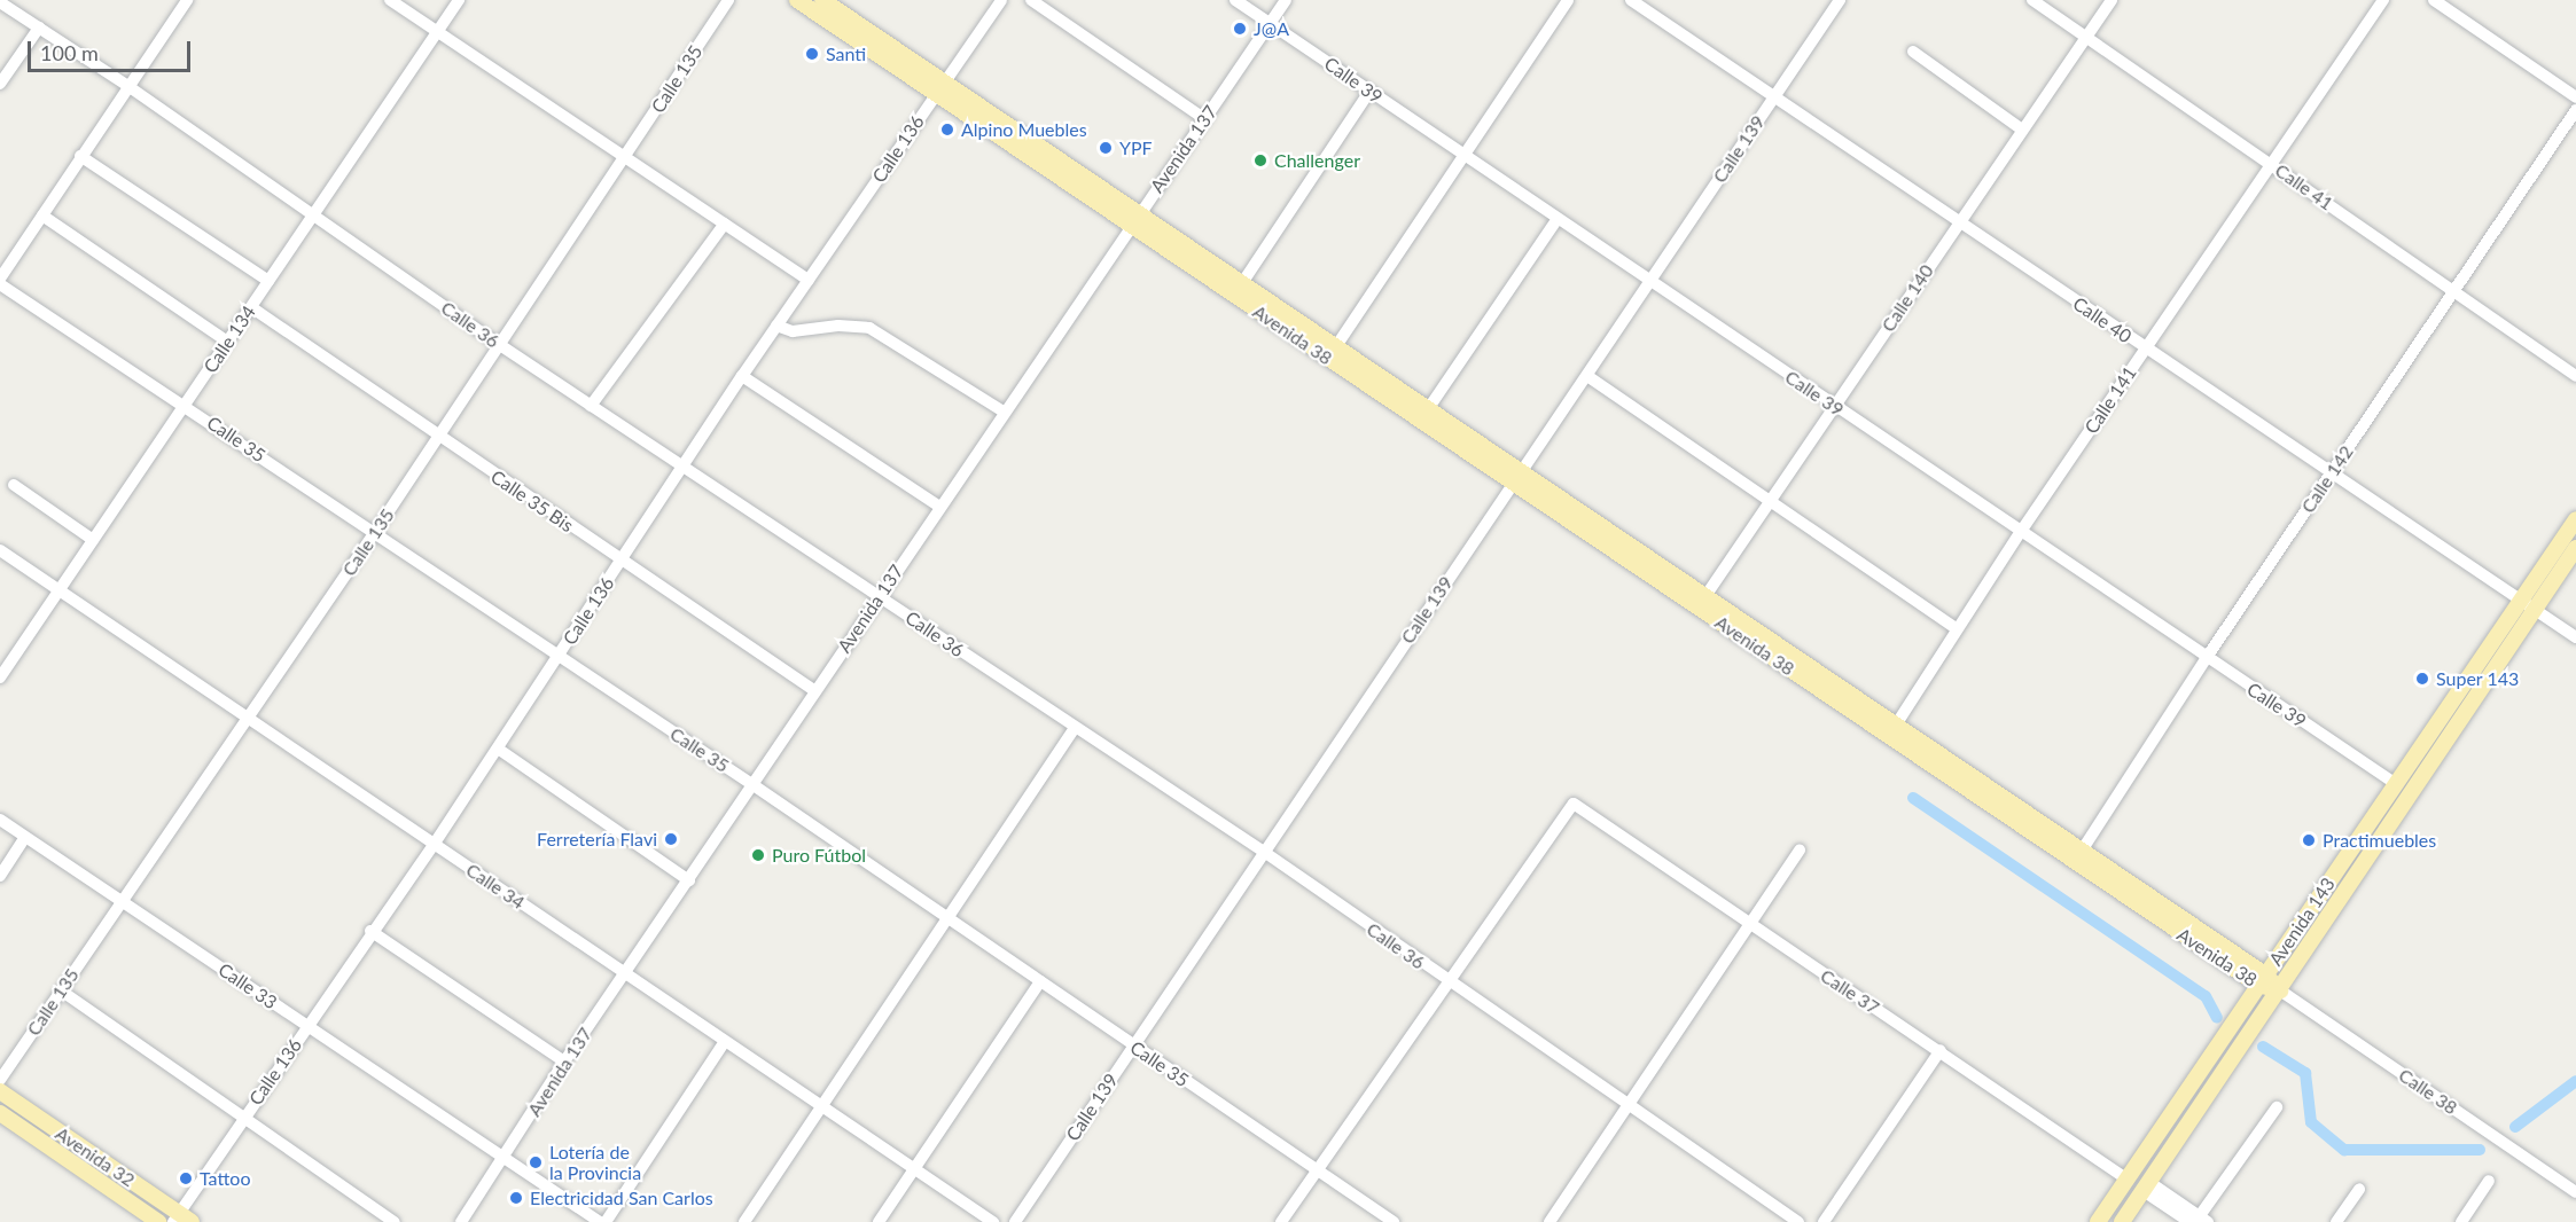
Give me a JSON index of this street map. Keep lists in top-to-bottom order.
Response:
{
  "streets": {
    "main road": ["Avenida 38", "Avenida 143", "Avenida 32"],
    "street": [
      "Calle 135",
      "Calle 39",
      "Calle 136",
      "Avenida 137",
      "Calle 139",
      "Calle 41",
      "Calle 140",
      "Calle 40",
      "Calle 36",
      "Calle 134",
      "Calle 141",
      "Calle 35",
      "Calle 142",
      "Calle 35 Bis",
      "Calle 34",
      "Calle 33",
      "Calle 37",
      "Calle 38"
    ]
  },
  "crossings": [
    ["Calle 135", "Calle 36"],
    ["Calle 135", "Calle 35"],
    ["Calle 135", "Calle 35 Bis"],
    ["Calle 135", "Calle 34"],
    ["Calle 135", "Calle 33"],
    ["Calle 39", "Avenida 137"],
    ["Calle 39", "Calle 139"],
    ["Calle 39", "Calle 140"],
    ["Calle 39", "Calle 141"],
    ["Calle 39", "Calle 142"],
    ["Calle 39", "Avenida 143"],
    ["Calle 136", "Calle 36"],
    ["Calle 136", "Avenida 38"],
    ["Calle 136", "Calle 35"],
    ["Calle 136", "Calle 35 Bis"],
    ["Calle 136", "Calle 34"],
    ["Calle 136", "Calle 33"],
    ["Calle 136", "Avenida 32"],
    ["Avenida 137", "Calle 36"],
    ["Avenida 137", "Avenida 38"],
    ["Avenida 137", "Calle 35"],
    ["Avenida 137", "Calle 35 Bis"],
    ["Avenida 137", "Calle 34"],
    ["Avenida 137", "Calle 33"],
    ["Calle 139", "Calle 40"],
    ["Calle 139", "Calle 36"],
    ["Calle 139", "Avenida 38"],
    ["Calle 139", "Calle 35"],
    ["Calle 41", "Calle 140"],
    ["Calle 41", "Calle 141"],
    ["Calle 41", "Calle 142"],
    ["Calle 140", "Calle 40"],
    ["Calle 140", "Avenida 38"],
    ["Calle 40", "Calle 141"],
    ["Calle 40", "Calle 142"],
    ["Calle 40", "Avenida 143"],
    ["Calle 36", "Calle 134"],
    ["Calle 36", "Calle 37"],
    ["Avenida 38", "Calle 141"],
    ["Avenida 38", "Calle 142"],
    ["Avenida 38", "Avenida 143"],
    ["Avenida 38", "Calle 38"],
    ["Calle 134", "Calle 35"],
    ["Calle 134", "Calle 35 Bis"],
    ["Calle 134", "Calle 34"],
    ["Avenida 143", "Calle 37"],
    ["Avenida 143", "Calle 38"]
  ],
  "places": [
    "J@A",
    "Santi",
    "Alpino Muebles",
    "YPF",
    "Challenger",
    "Super 143",
    "Ferretería Flavi",
    "Practimuebles",
    "Puro Fútbol",
    "Lotería de la Provincia",
    "Tattoo",
    "Electricidad San Carlos"
  ],
  "scale_bar": "100 m"
}
